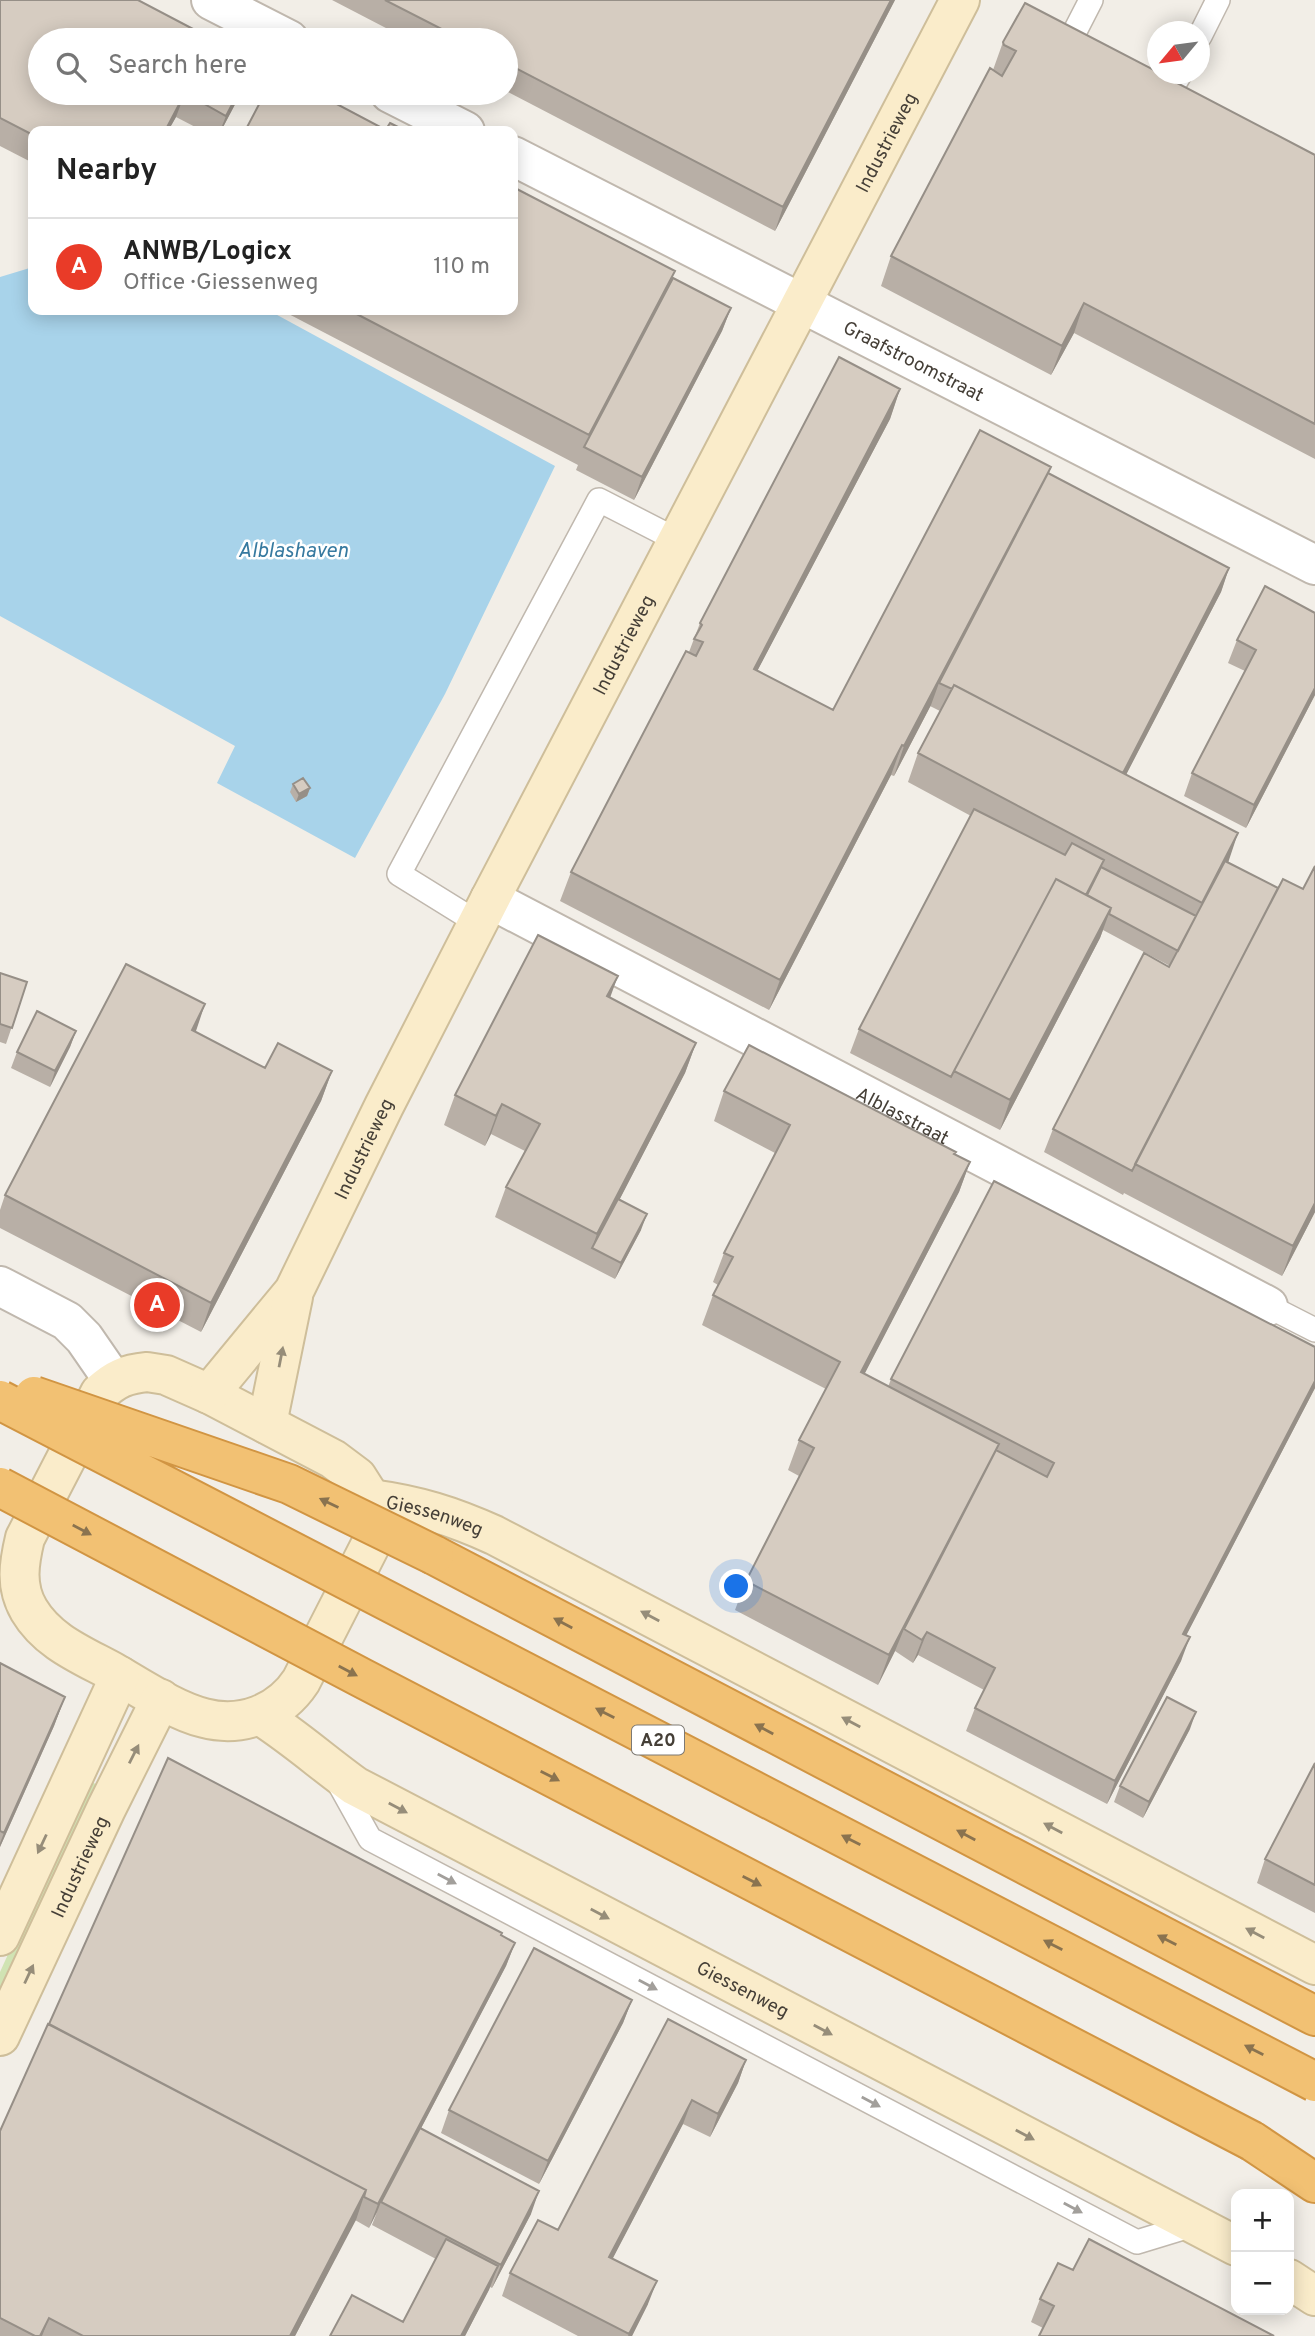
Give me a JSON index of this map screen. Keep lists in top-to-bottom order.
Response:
{
  "streets": {
    "highway": ["A20"],
    "street": [
      "Industrieweg",
      "Graafstroomstraat",
      "Alblasstraat",
      "Giessenweg"
    ]
  },
  "crossings": [
    ["Industrieweg", "Graafstroomstraat"],
    ["Industrieweg", "Alblasstraat"]
  ],
  "water": ["Alblashaven"],
  "north": "bottom left",
  "page": {
    "search": "Search here",
    "heading": "Nearby",
    "list": [
      {
        "mark": "A",
        "name": "ANWB/Logicx",
        "note": "Office · Giessenweg",
        "value": "110 m"
      }
    ],
    "pins": "A",
    "map_buttons": ["+", "−"]
  }
}
